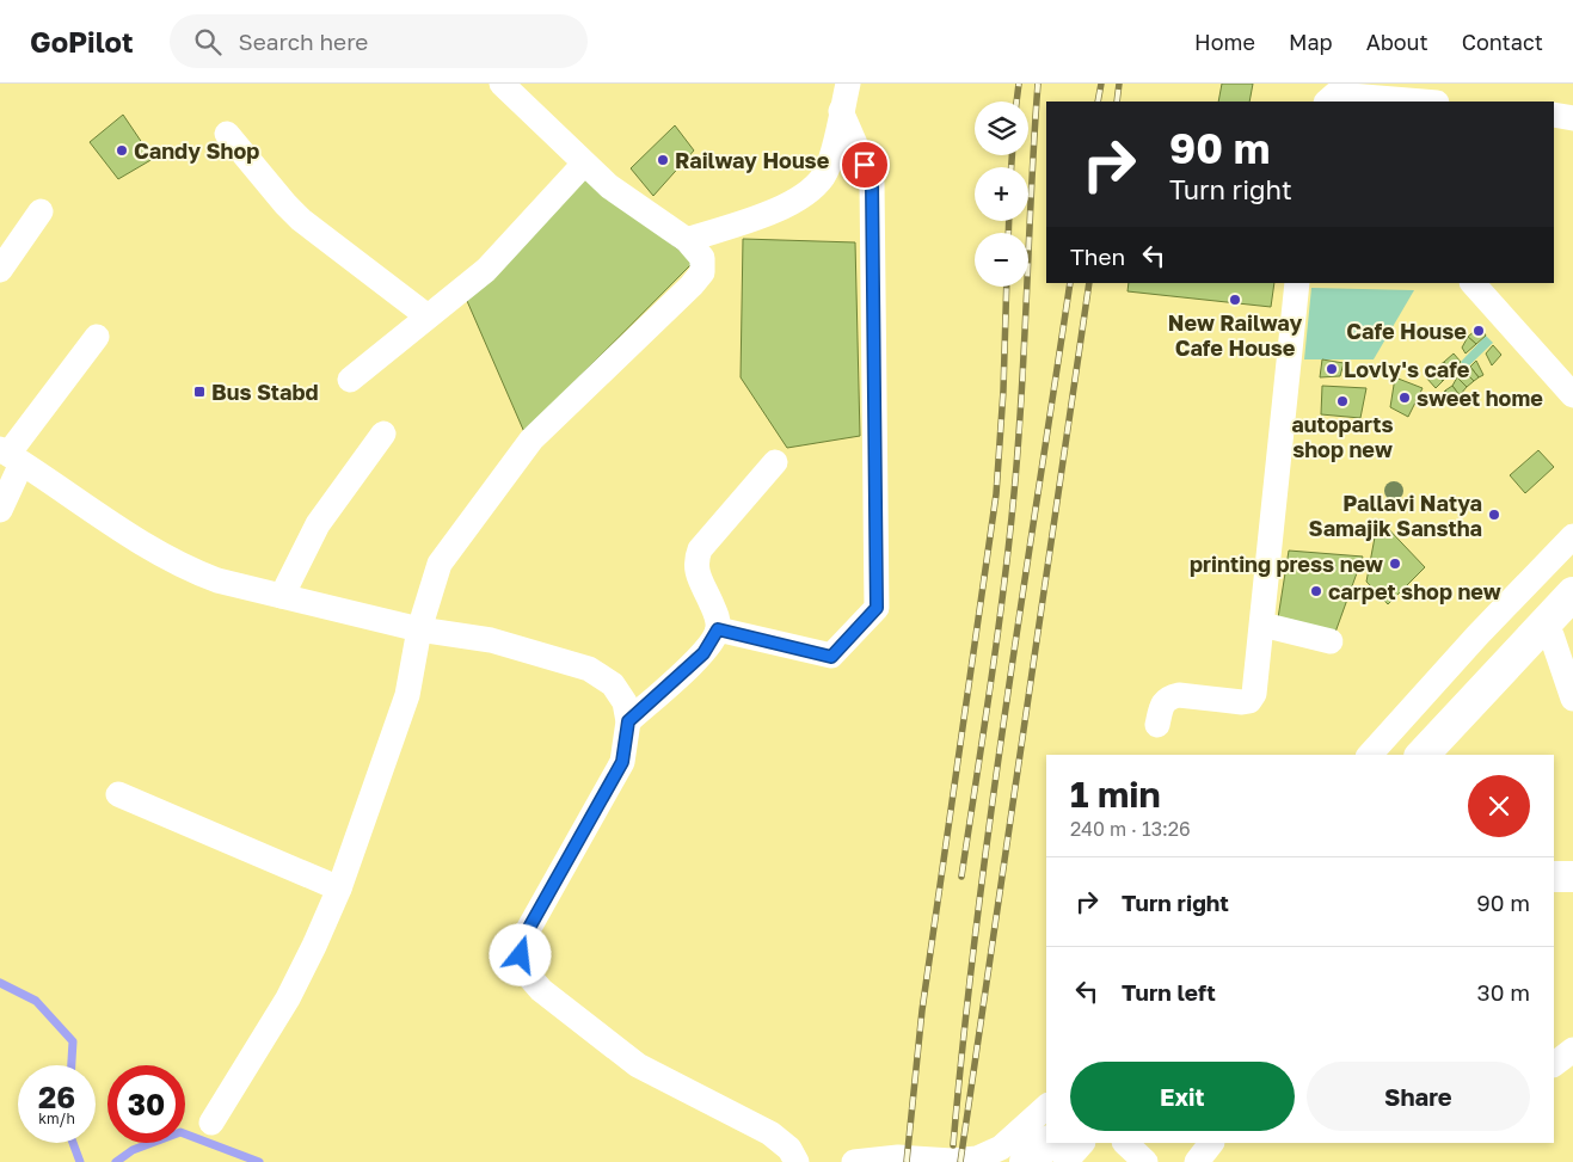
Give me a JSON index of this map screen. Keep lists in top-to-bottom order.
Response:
{
  "places": {
    "other": [
      "Candy Shop",
      "Railway House",
      "New Railway Cafe House",
      "Cafe House",
      "Lovly's cafe",
      "sweet home",
      "autoparts shop new",
      "Pallavi Natya Samajik Sanstha",
      "printing press new",
      "carpet shop new"
    ],
    "transit": ["Bus Stabd"]
  },
  "page": {
    "header": "GoPilot",
    "search": "Search here",
    "nav": [
      "Home",
      "Map",
      "About",
      "Contact"
    ],
    "map_buttons": ["+", "−"],
    "turn": ["90 m", "Turn right"],
    "then": "Then",
    "heading": ["1 min", "240 m · 13:26"],
    "list": [
      {
        "name": "Turn right",
        "value": "90 m"
      },
      {
        "name": "Turn left",
        "value": "30 m"
      }
    ],
    "buttons": ["Exit", "Share"],
    "speed": "26 km/h",
    "limit": "30"
  }
}
